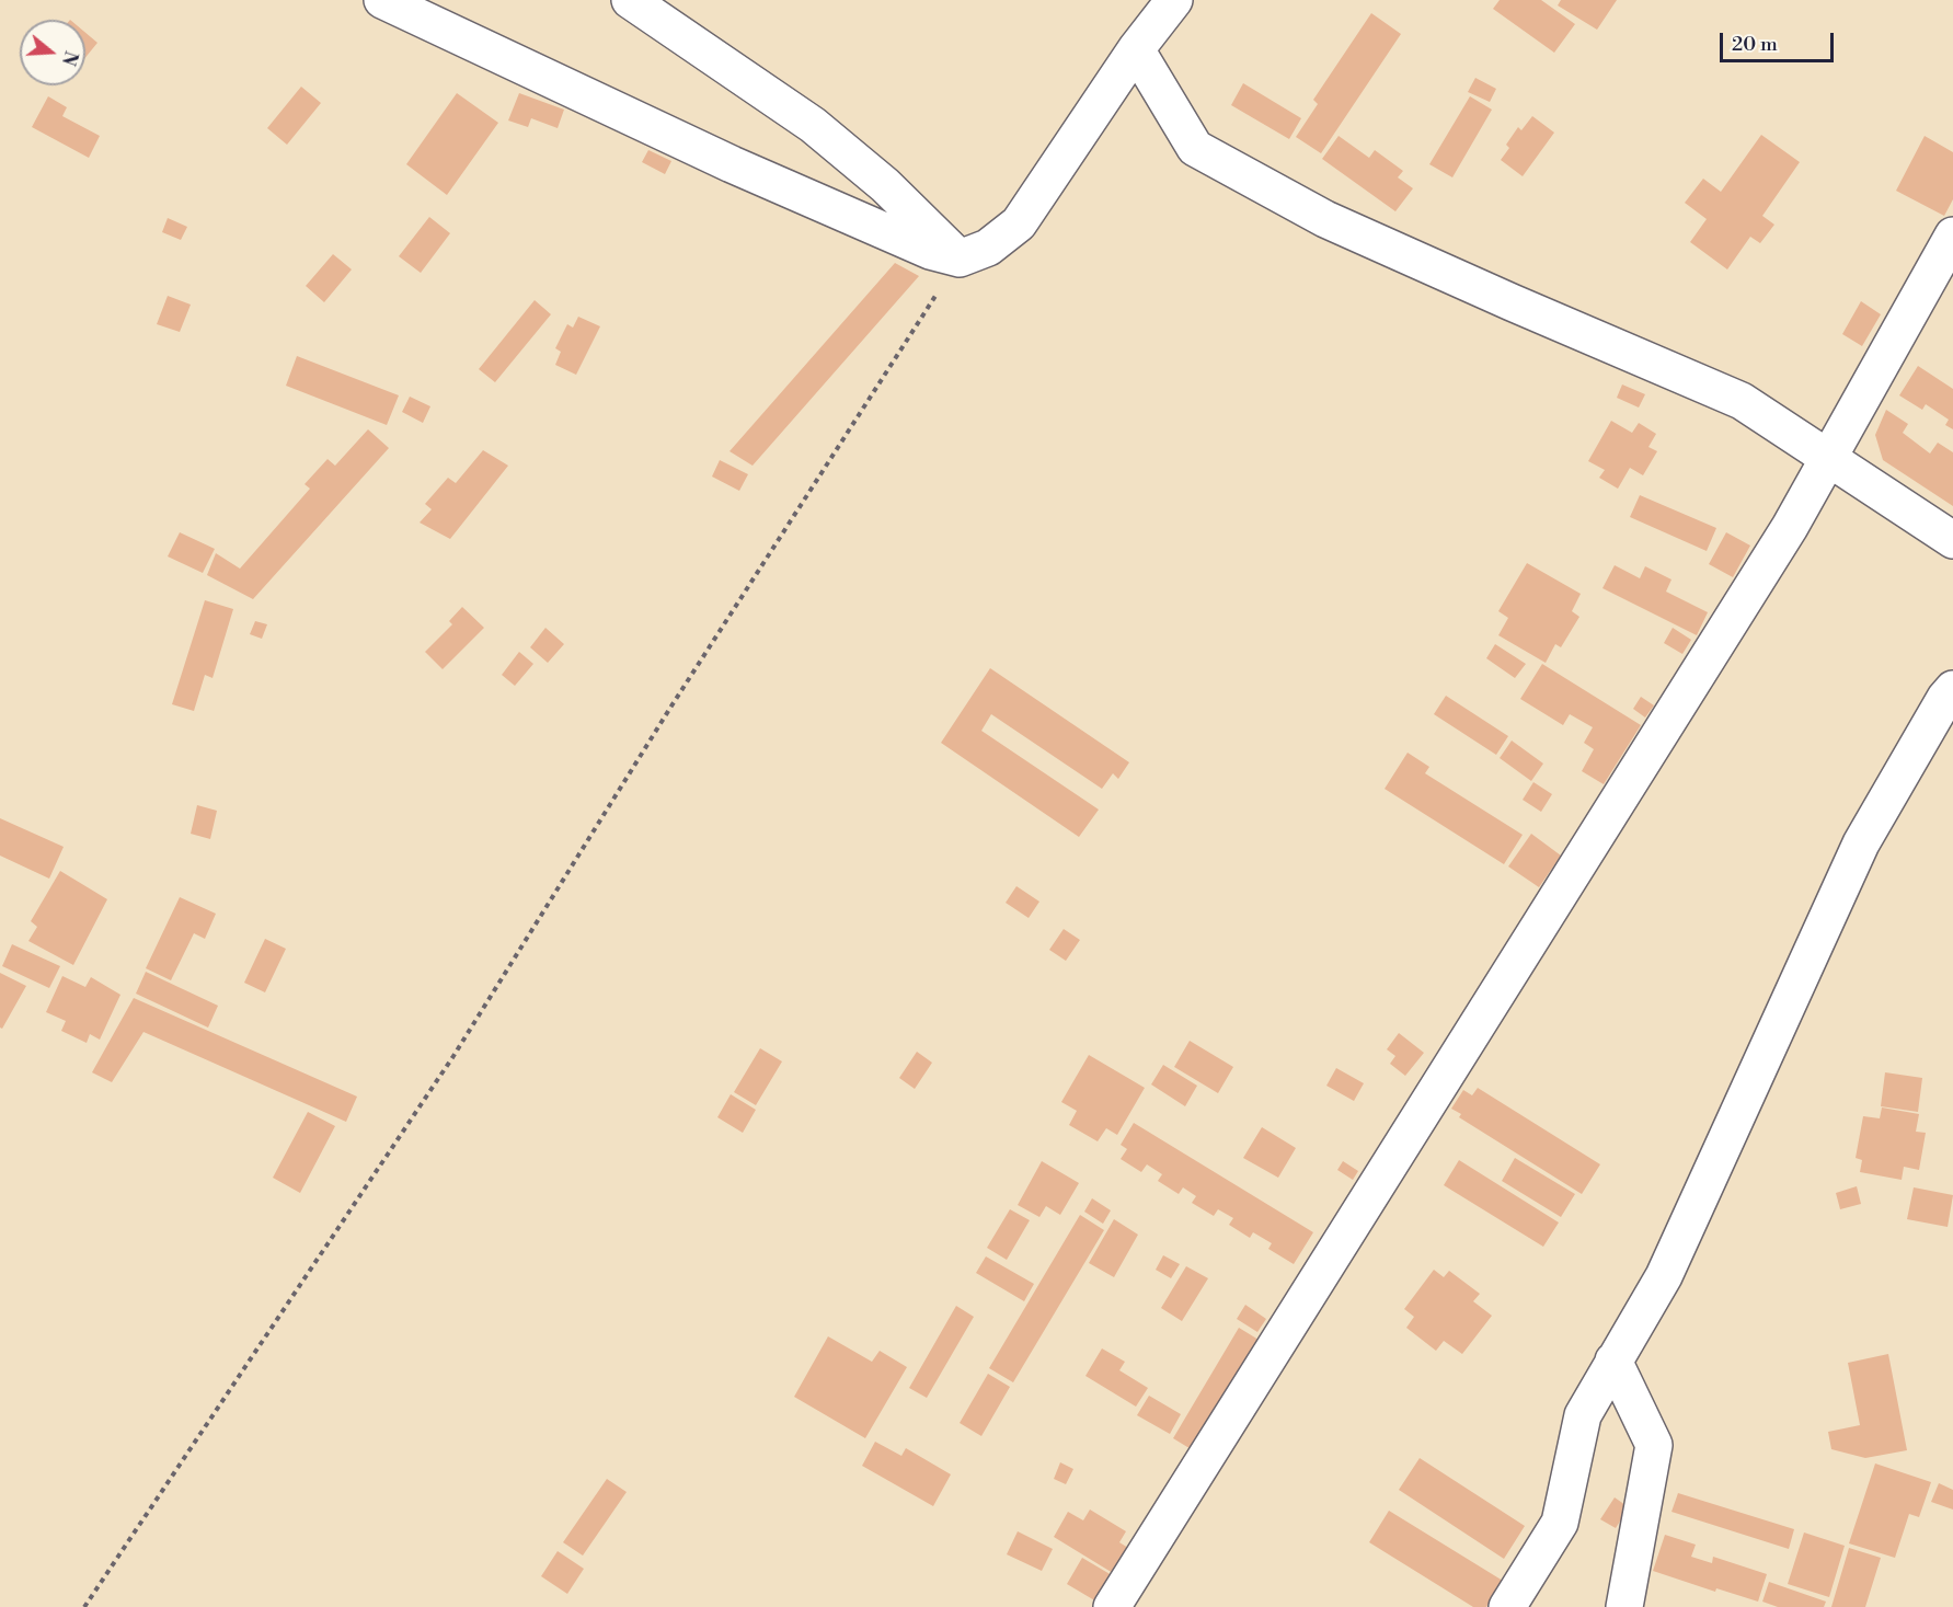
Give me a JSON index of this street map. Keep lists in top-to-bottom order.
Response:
{
  "scale_bar": "20 m",
  "north": "right"
}
